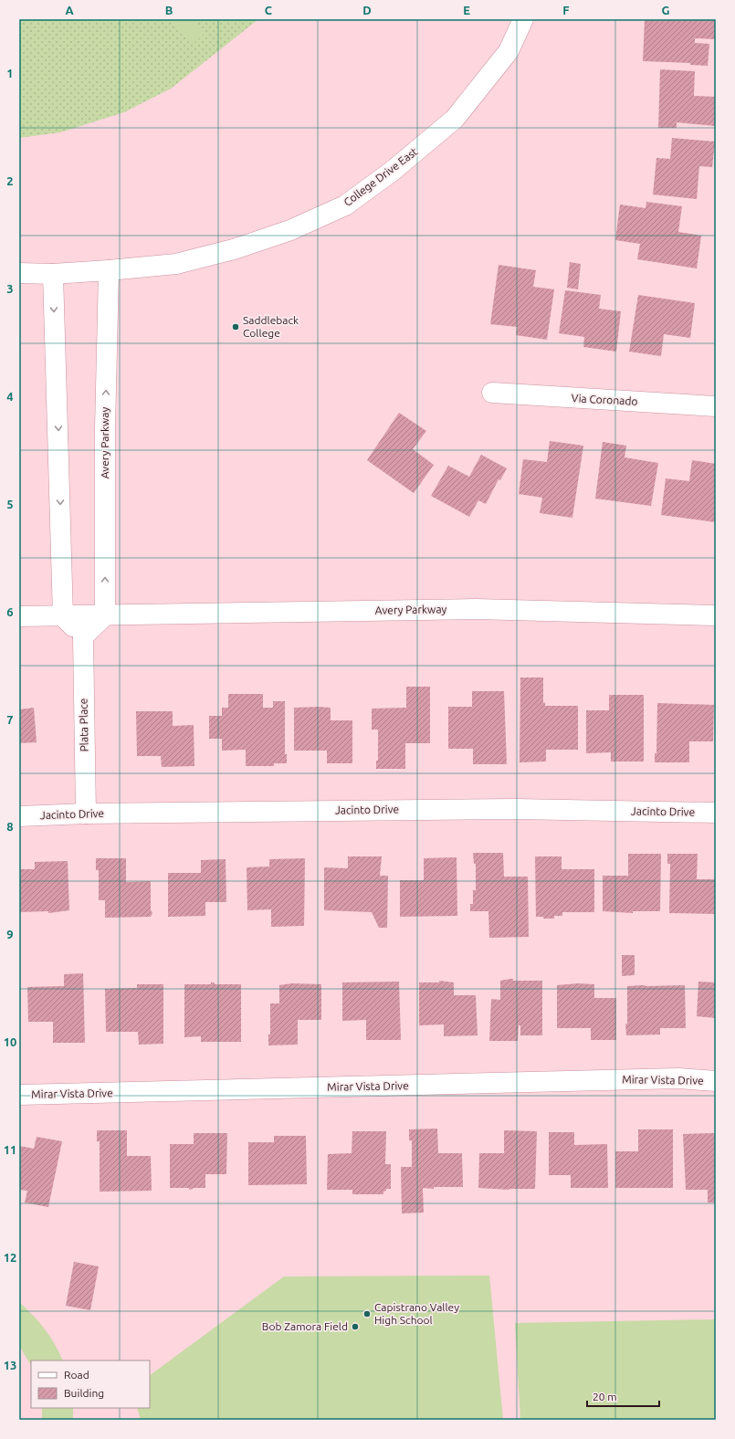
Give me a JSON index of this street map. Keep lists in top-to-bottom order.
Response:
{
  "streets": {
    "street": [
      "College Drive East",
      "Via Coronado",
      "Avery Parkway",
      "Plata Place",
      "Jacinto Drive",
      "Mirar Vista Drive"
    ]
  },
  "crossings": [
    ["College Drive East", "Avery Parkway"],
    ["Plata Place", "Jacinto Drive"]
  ],
  "places": ["Saddleback College", "Capistrano Valley High School", "Bob Zamora Field"],
  "legend": ["Road", "Building"],
  "scale_bar": "20 m",
  "grid": {
    "columns": [
      "A",
      "B",
      "C",
      "D",
      "E",
      "F",
      "G"
    ],
    "rows": [
      "1",
      "2",
      "3",
      "4",
      "5",
      "6",
      "7",
      "8",
      "9",
      "10",
      "11",
      "12",
      "13"
    ]
  }
}
